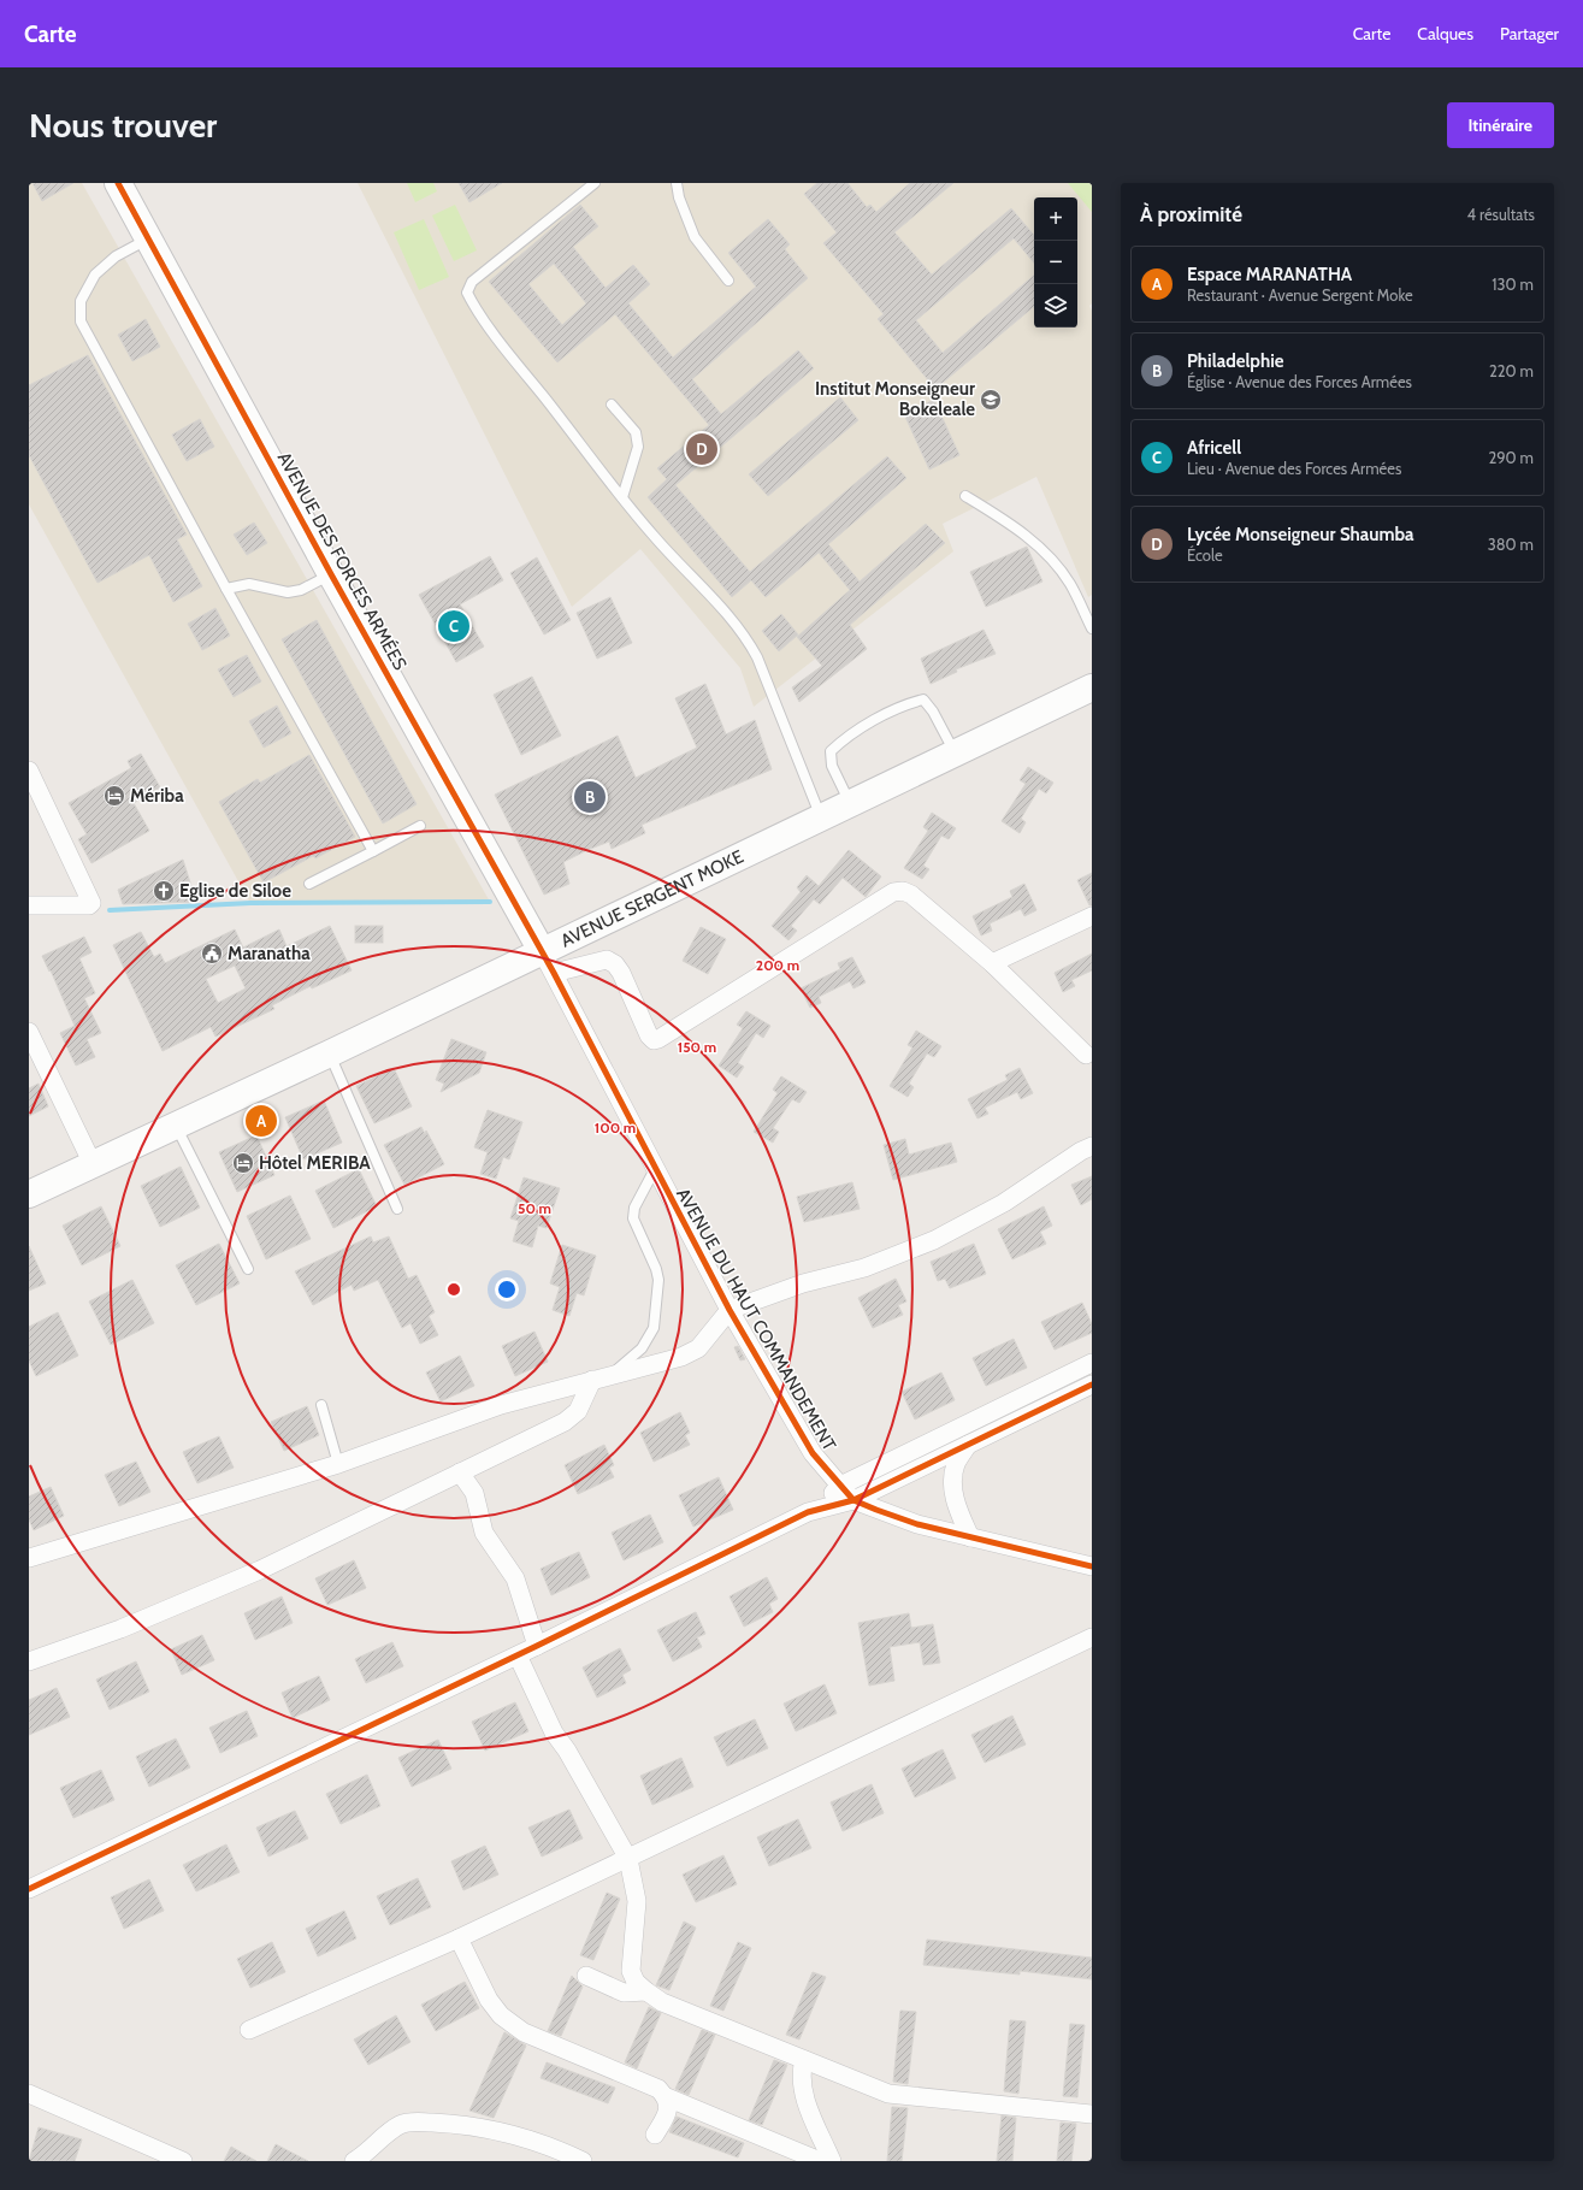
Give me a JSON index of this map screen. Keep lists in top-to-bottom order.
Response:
{
  "streets": {
    "main road": ["AVENUE DES FORCES ARMÉES", "AVENUE SERGENT MOKE"],
    "street": ["AVENUE DU HAUT COMMANDEMENT"]
  },
  "crossings": [
    ["AVENUE DES FORCES ARMÉES", "AVENUE SERGENT MOKE"],
    ["AVENUE DES FORCES ARMÉES", "AVENUE DU HAUT COMMANDEMENT"],
    ["AVENUE SERGENT MOKE", "AVENUE DU HAUT COMMANDEMENT"]
  ],
  "places": {
    "school or university": ["Institut Monseigneur Bokeleale"],
    "hotel": ["Mériba", "Hôtel MERIBA"],
    "church": ["Eglise de Siloe"],
    "public building": ["Maranatha"]
  },
  "page": {
    "header": "Carte",
    "nav": ["Carte", "Calques", "Partager"],
    "buttons": "Itinéraire",
    "title": "Nous trouver",
    "heading": ["À proximité", "4 résultats"],
    "map_buttons": ["+", "−"],
    "list": [
      {
        "mark": "A",
        "name": "Espace MARANATHA",
        "note": "Restaurant · Avenue Sergent Moke",
        "value": "130 m"
      },
      {
        "mark": "B",
        "name": "Philadelphie",
        "note": "Église · Avenue des Forces Armées",
        "value": "220 m"
      },
      {
        "mark": "C",
        "name": "Africell",
        "note": "Lieu · Avenue des Forces Armées",
        "value": "290 m"
      },
      {
        "mark": "D",
        "name": "Lycée Monseigneur Shaumba",
        "note": "École",
        "value": "380 m"
      }
    ],
    "pins": [
      "D",
      "C",
      "B",
      "A"
    ]
  },
  "rings": [
    "200 m",
    "150 m",
    "100 m",
    "50 m"
  ]
}
